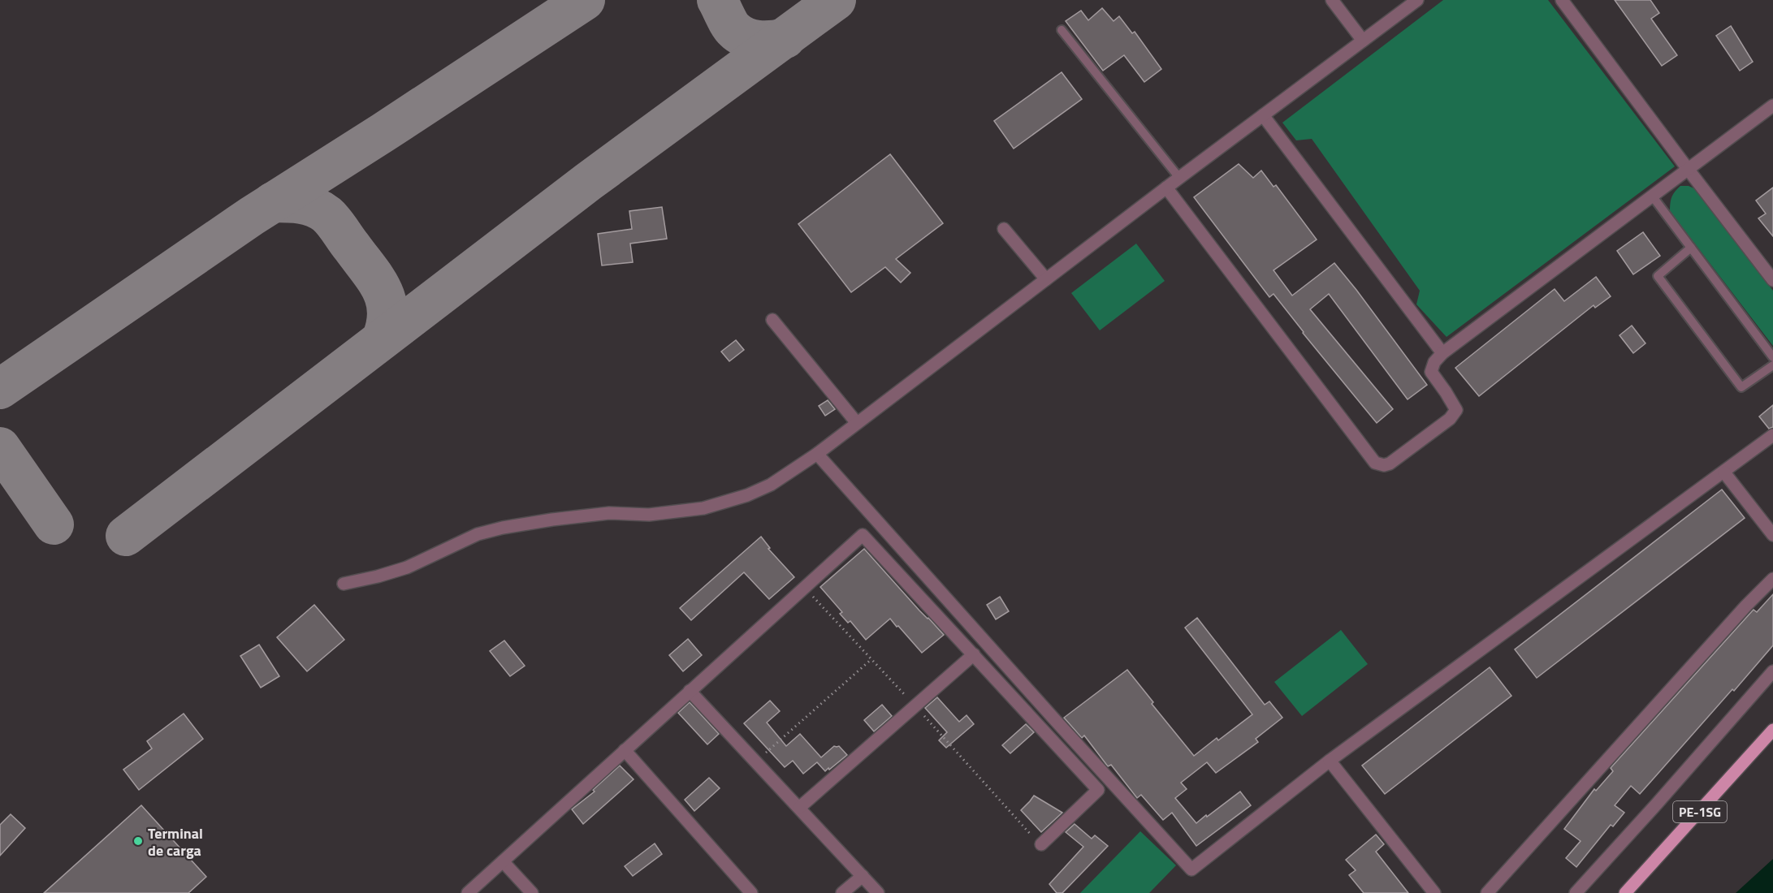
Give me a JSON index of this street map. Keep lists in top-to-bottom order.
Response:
{
  "streets": {
    "main road": ["PE-1SG"]
  },
  "places": ["Terminal de carga"]
}
